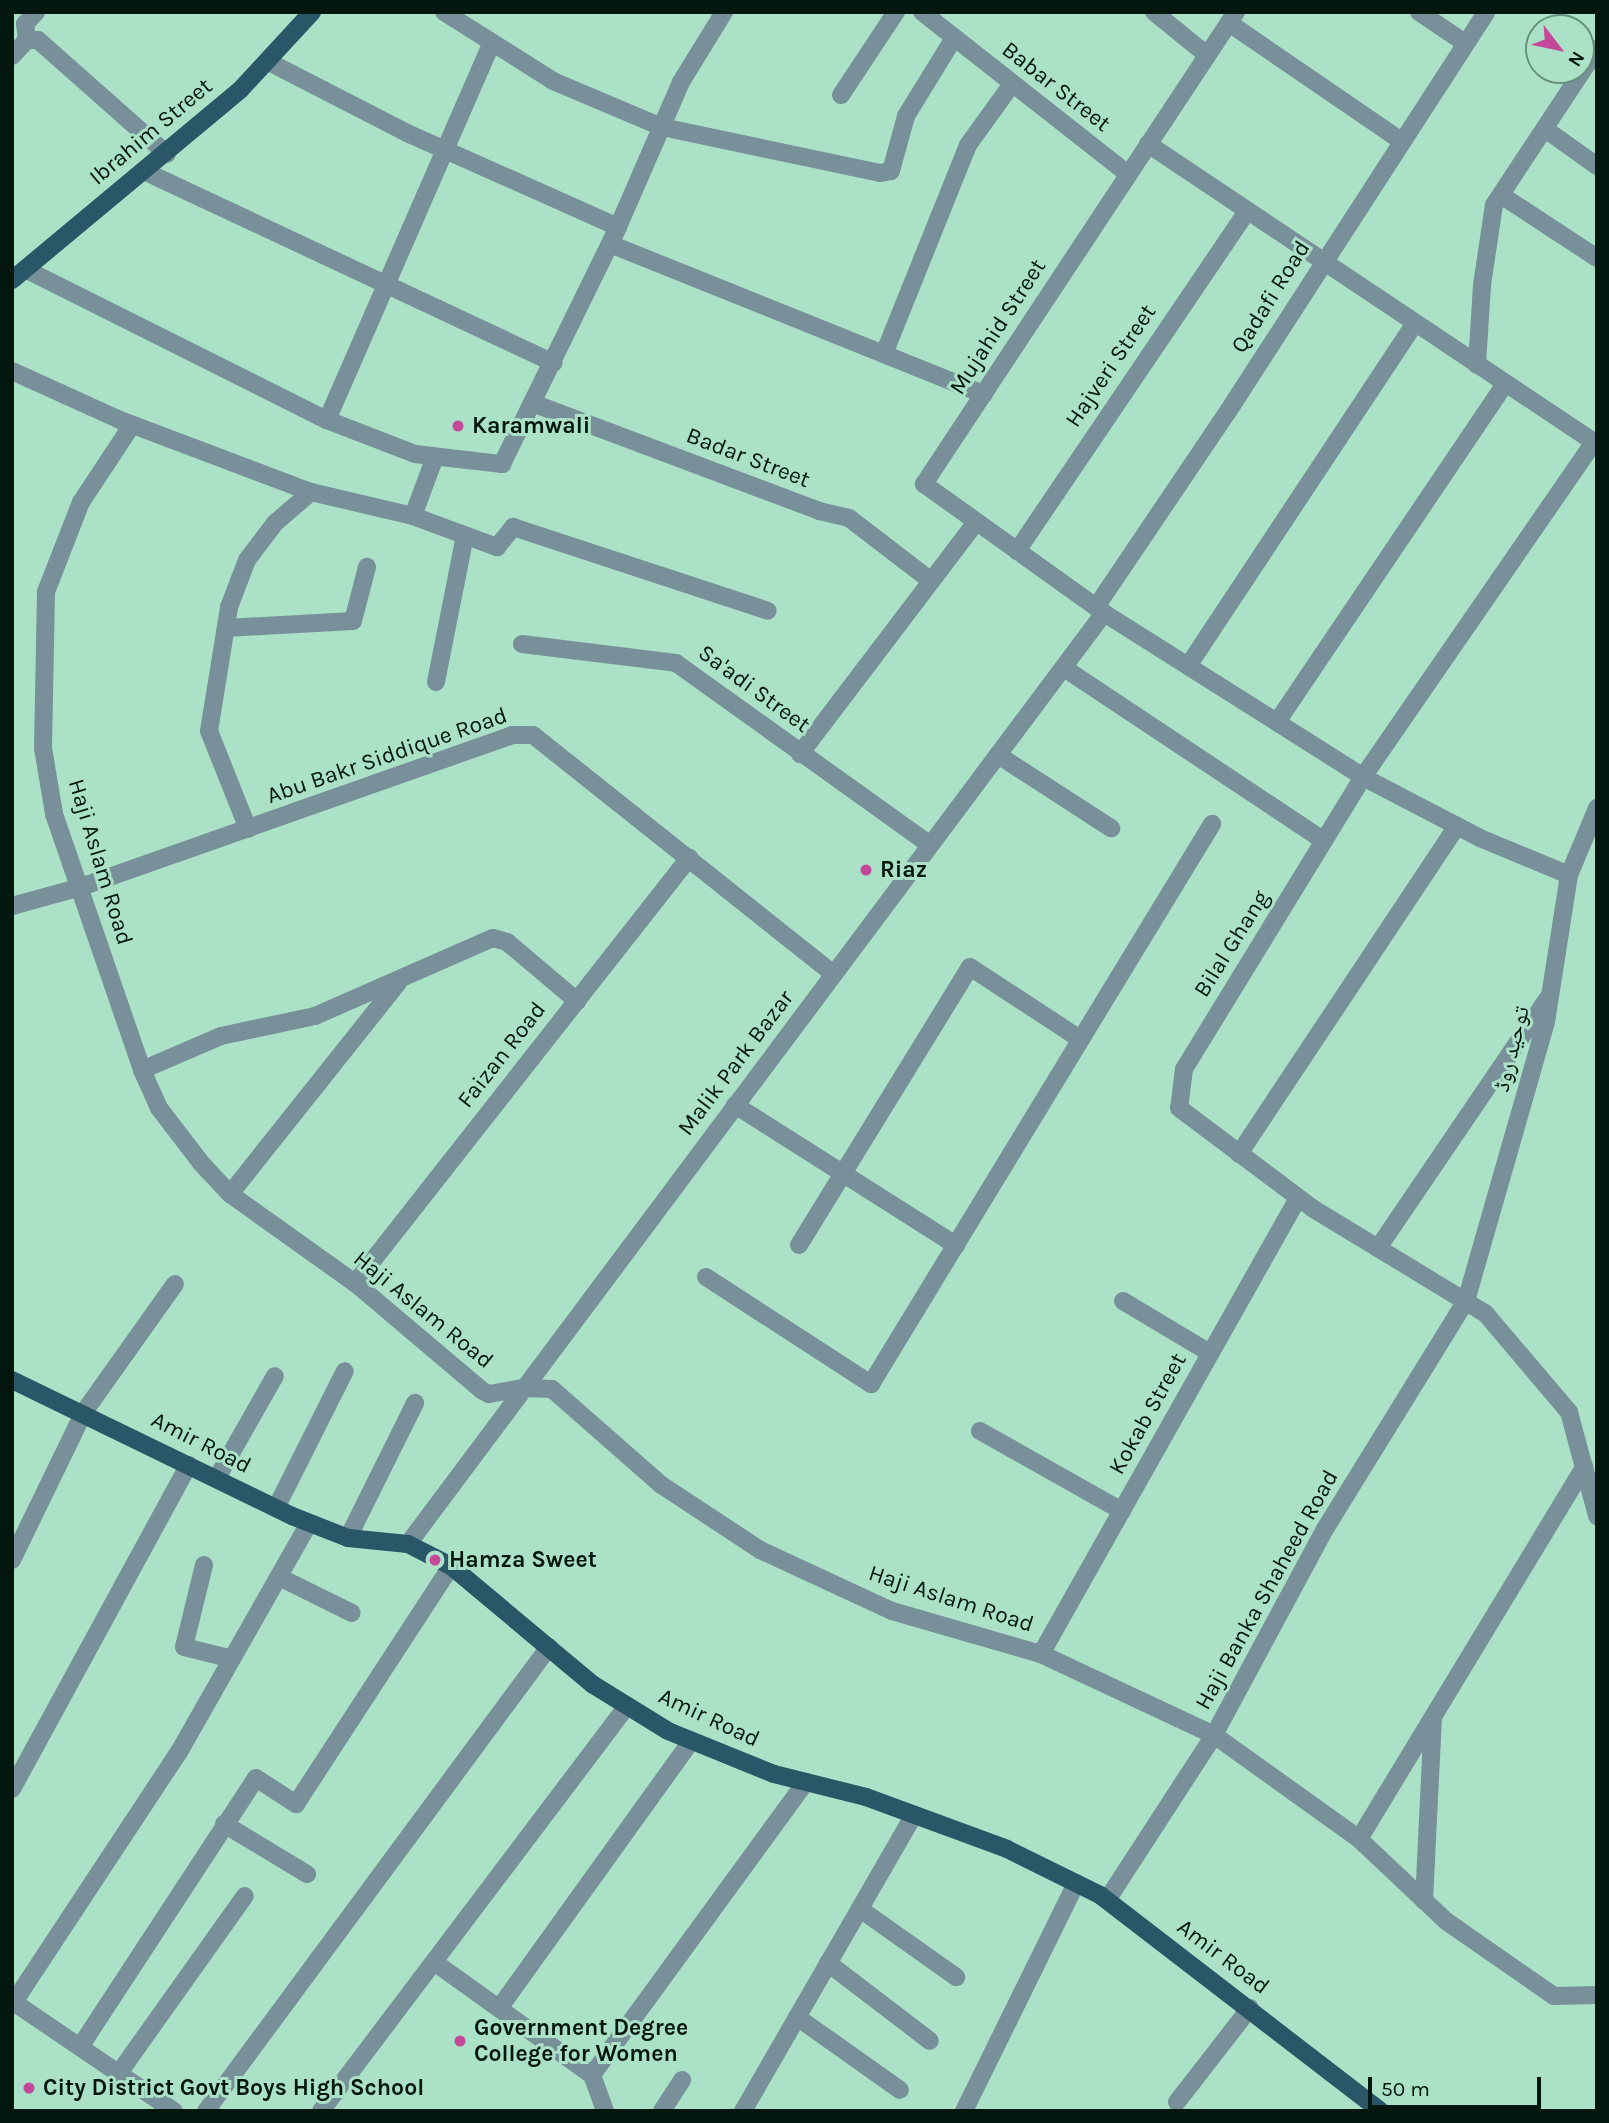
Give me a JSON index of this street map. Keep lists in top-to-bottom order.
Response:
{
  "streets": {
    "main road": ["Ibrahim Street", "Amir Road"],
    "street": [
      "Babar Street",
      "Qadafi Road",
      "Mujahid Street",
      "Hajveri Street",
      "Badar Street",
      "Sa'adi Street",
      "Abu Bakr Siddique Road",
      "Haji Aslam Road",
      "Bilal Ghang",
      "توحید روڈ",
      "Faizan Road",
      "Malik Park Bazar",
      "Kokab Street",
      "Haji Banka Shaheed Road"
    ]
  },
  "crossings": [
    ["Babar Street", "Mujahid Street"],
    ["Qadafi Road", "Mujahid Street"],
    ["Qadafi Road", "Malik Park Bazar"],
    ["Mujahid Street", "Hajveri Street"],
    ["Mujahid Street", "Malik Park Bazar"],
    ["Sa'adi Street", "Malik Park Bazar"],
    ["Abu Bakr Siddique Road", "Haji Aslam Road"],
    ["Abu Bakr Siddique Road", "Faizan Road"],
    ["Abu Bakr Siddique Road", "Malik Park Bazar"],
    ["Haji Aslam Road", "Faizan Road"],
    ["Haji Aslam Road", "Malik Park Bazar"],
    ["Haji Aslam Road", "Kokab Street"],
    ["Haji Aslam Road", "Haji Banka Shaheed Road"],
    ["Bilal Ghang", "توحید روڈ"],
    ["Bilal Ghang", "Kokab Street"],
    ["Bilal Ghang", "Haji Banka Shaheed Road"],
    ["توحید روڈ", "Haji Banka Shaheed Road"],
    ["Malik Park Bazar", "Amir Road"],
    ["Amir Road", "Haji Banka Shaheed Road"]
  ],
  "places": [
    "Karamwali",
    "Riaz",
    "Hamza Sweet",
    "Government Degree College for Women",
    "City District Govt Boys High School"
  ],
  "scale_bar": "50 m",
  "north": "bottom right"
}
